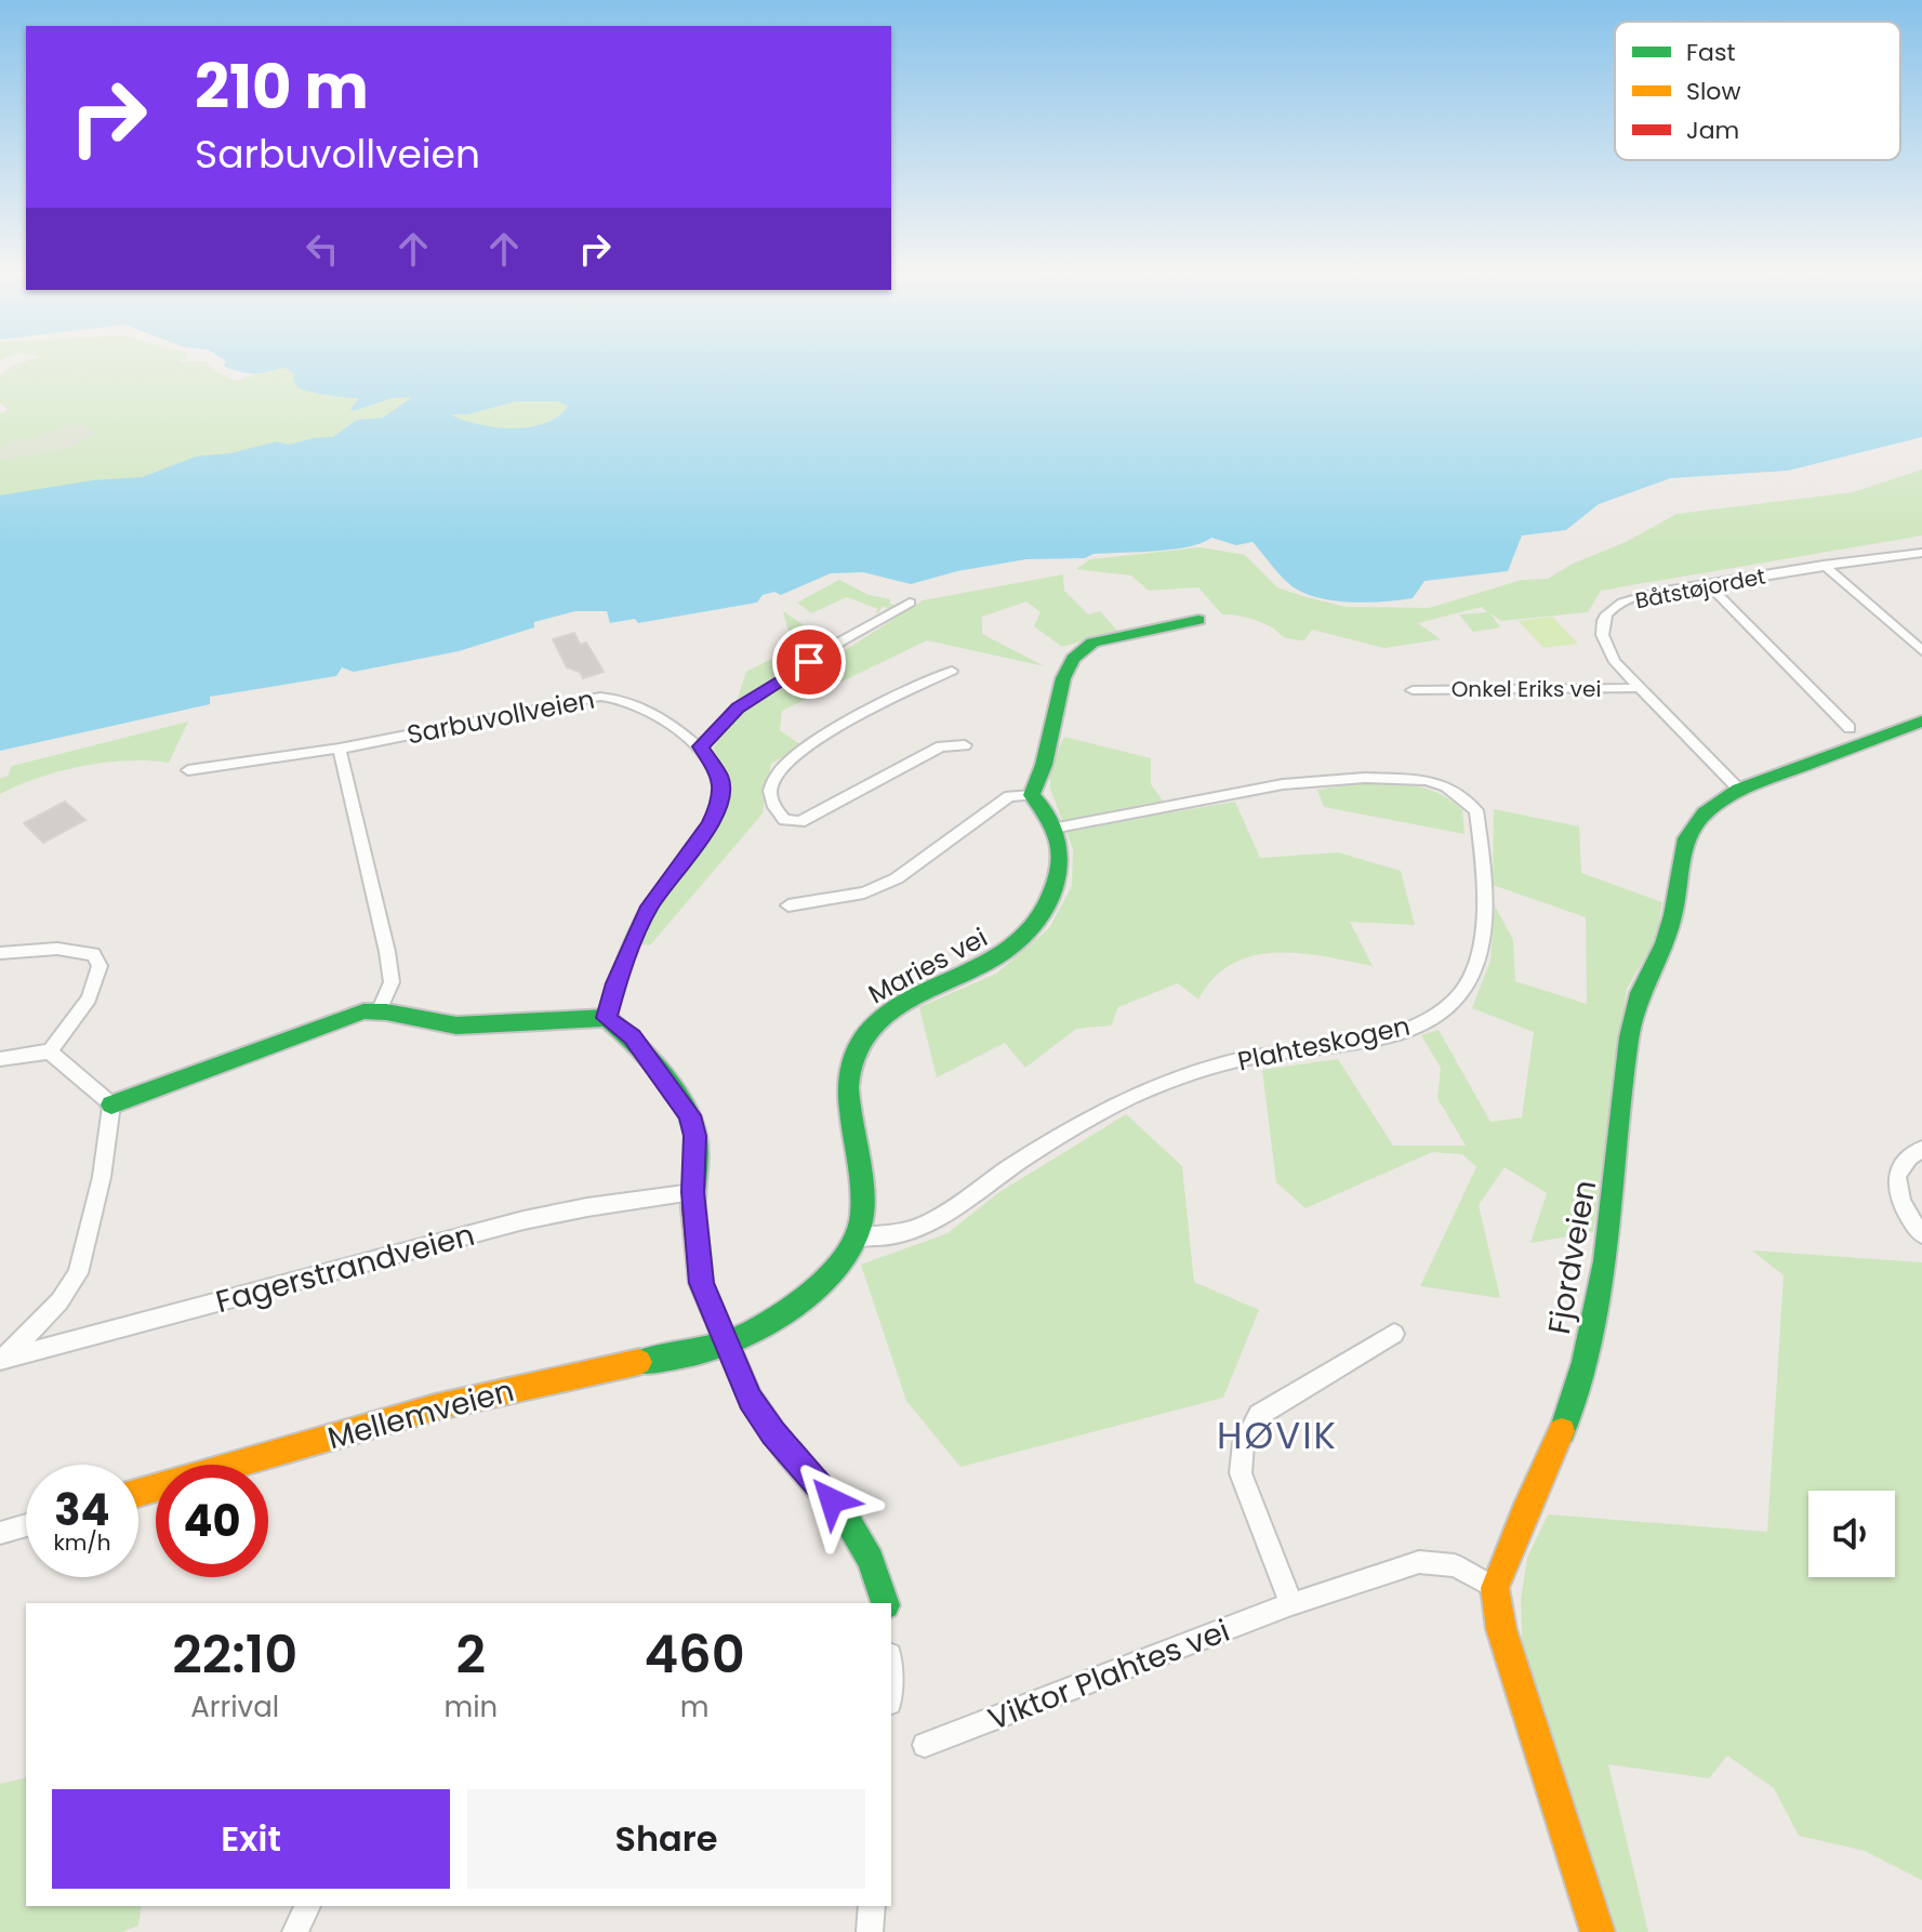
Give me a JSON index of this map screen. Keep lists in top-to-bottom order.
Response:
{
  "streets": {
    "street": [
      "Båtstøjordet",
      "Onkel Eriks vei",
      "Sarbuvollveien",
      "Maries vei",
      "Plahteskogen",
      "Fjordveien",
      "Fagerstrandveien",
      "Mellemveien",
      "Viktor Plahtes vei"
    ]
  },
  "crossings": [
    ["Båtstøjordet", "Onkel Eriks vei"],
    ["Båtstøjordet", "Fjordveien"],
    ["Maries vei", "Plahteskogen"],
    ["Fjordveien", "Viktor Plahtes vei"]
  ],
  "districts": ["HØVIK"],
  "legend": ["Fast", "Slow", "Jam"],
  "page": {
    "turn": ["210 m", "Sarbuvollveien"],
    "speed": "34 km/h",
    "limit": "40",
    "eta": [
      "22:10",
      "Arrival",
      "2",
      "min",
      "460",
      "m"
    ],
    "buttons": ["Exit", "Share"]
  }
}
